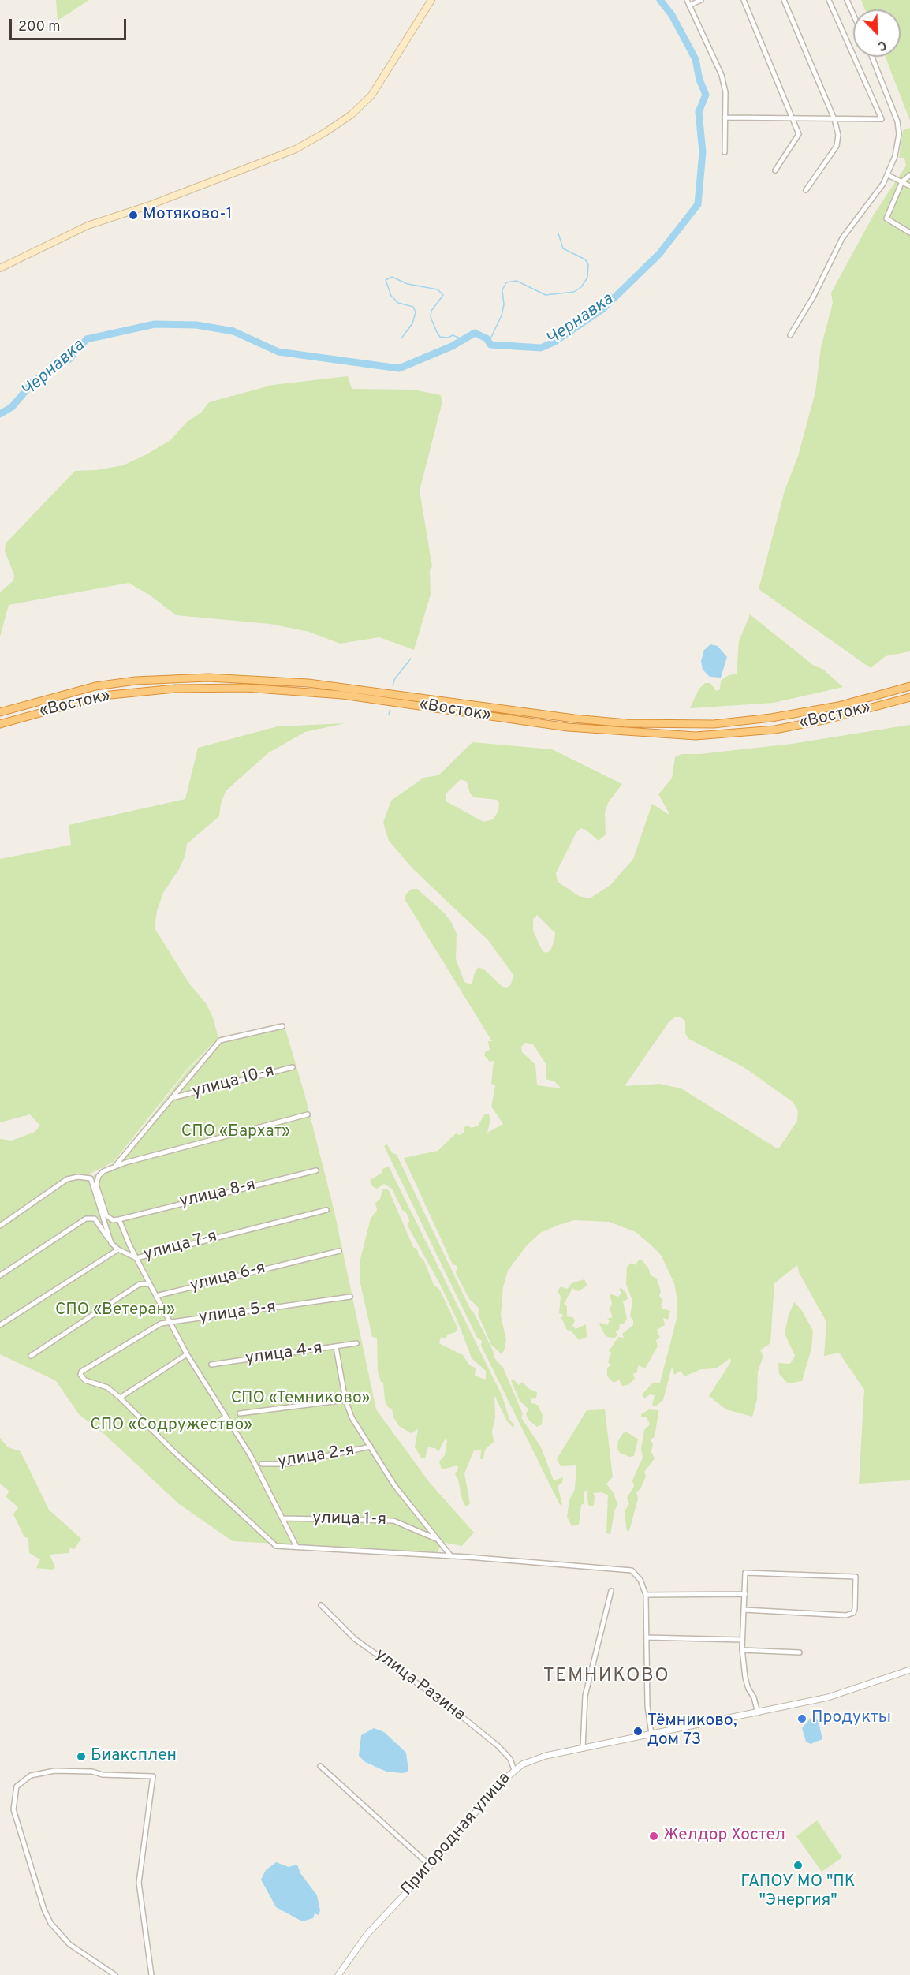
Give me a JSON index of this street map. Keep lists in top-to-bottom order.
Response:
{
  "streets": {
    "highway": ["«Восток»"],
    "street": [
      "улица 10-я",
      "улица 8-я",
      "улица 7-я",
      "улица 6-я",
      "улица 5-я",
      "улица 4-я",
      "улица 2-я",
      "улица 1-я",
      "улица Разина",
      "Пригородная улица"
    ]
  },
  "crossings": [
    ["улица Разина", "Пригородная улица"]
  ],
  "districts": ["ТЕМНИКОВО"],
  "water": ["Чернавка"],
  "parks": [
    "СПО «Бархат»",
    "СПО «Ветеран»",
    "СПО «Темниково»",
    "СПО «Содружество»"
  ],
  "places": [
    "Мотяково-1",
    "Продукты",
    "Тёмниково, дом 73",
    "Биаксплен",
    "Желдор Хостел",
    "ГАПОУ МО \"ПК \"Энергия\""
  ],
  "scale_bar": "200 m",
  "north": "bottom right"
}
